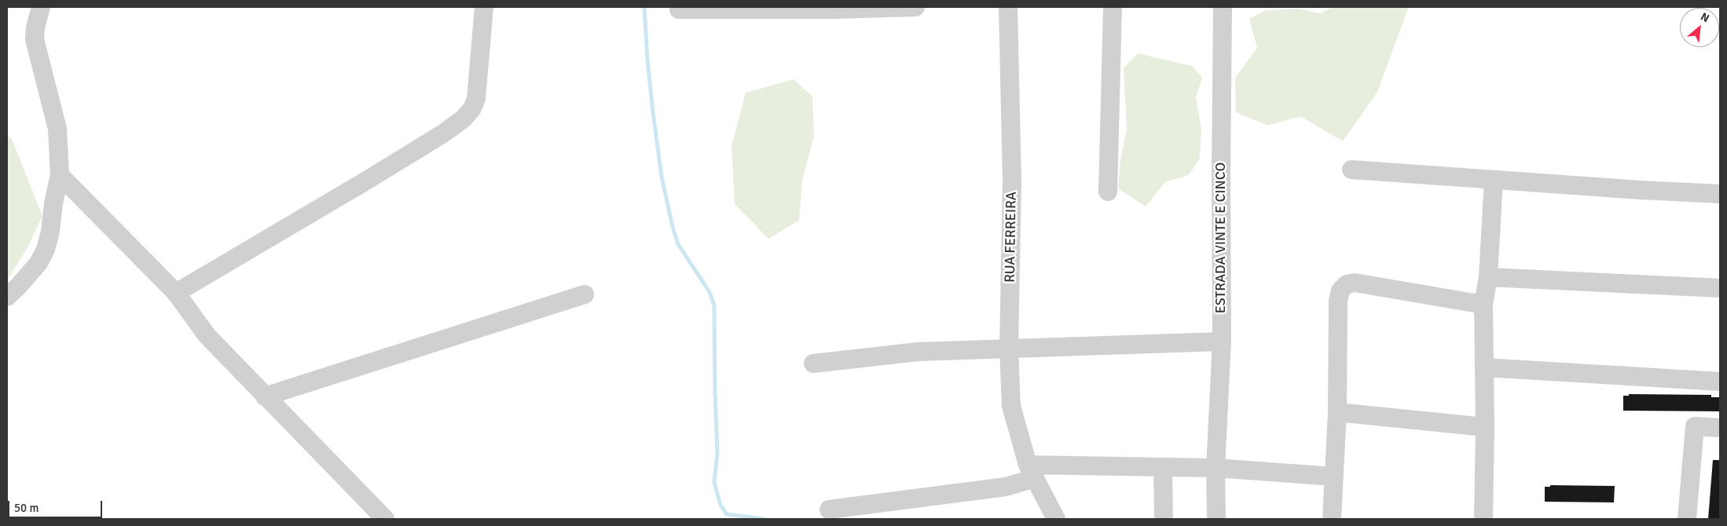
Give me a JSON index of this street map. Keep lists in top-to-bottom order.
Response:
{
  "streets": {
    "street": ["RUA FERREIRA", "ESTRADA VINTE E CINCO"]
  },
  "scale_bar": "50 m",
  "north": "top right"
}
